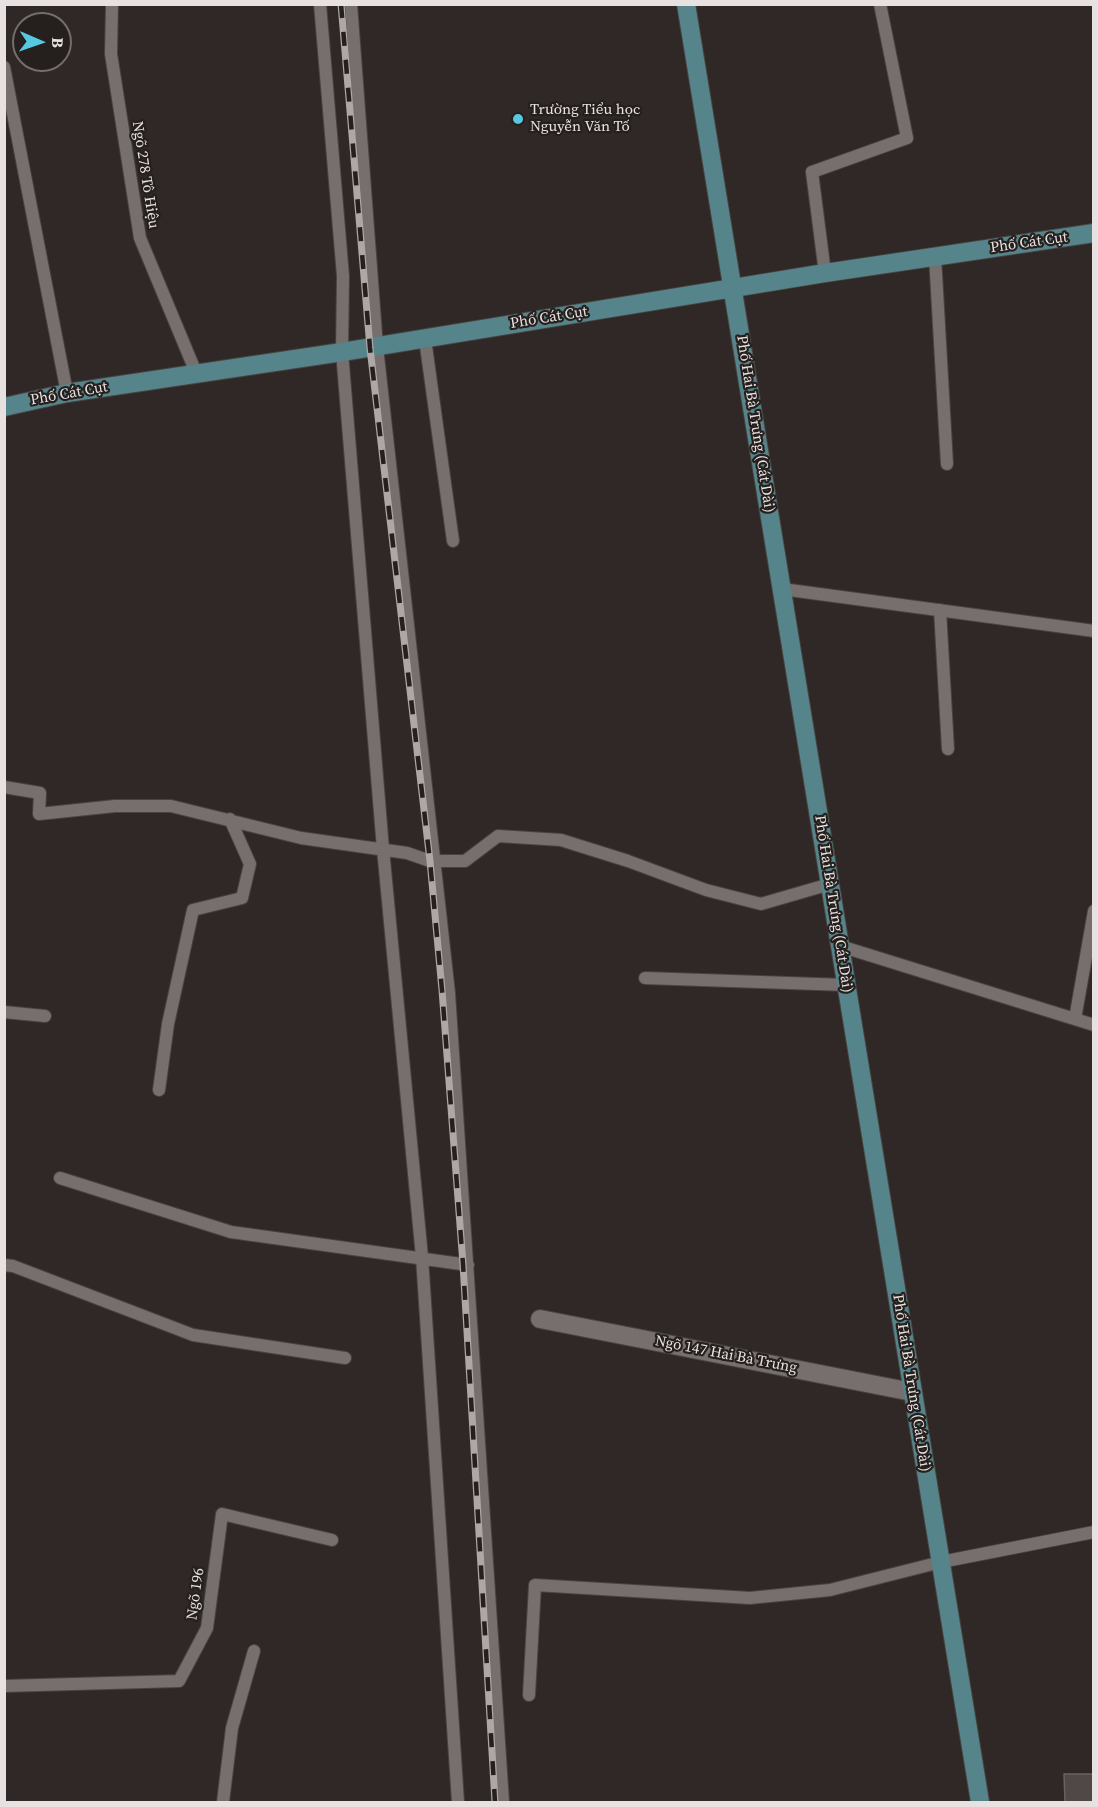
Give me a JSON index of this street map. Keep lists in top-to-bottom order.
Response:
{
  "streets": {
    "main road": ["Phố Cát Cụt", "Phố Hai Bà Trưng (Cát Dài)"],
    "street": ["Ngõ 147 Hai Bà Trưng"],
    "lane": ["Ngõ 278 Tô Hiệu", "Ngõ 196"]
  },
  "crossings": [
    ["Ngõ 278 Tô Hiệu", "Phố Cát Cụt"],
    ["Phố Cát Cụt", "Phố Hai Bà Trưng (Cát Dài)"],
    ["Phố Hai Bà Trưng (Cát Dài)", "Ngõ 147 Hai Bà Trưng"]
  ],
  "places": ["Trường Tiểu học Nguyễn Văn Tố"],
  "north": "right"
}
